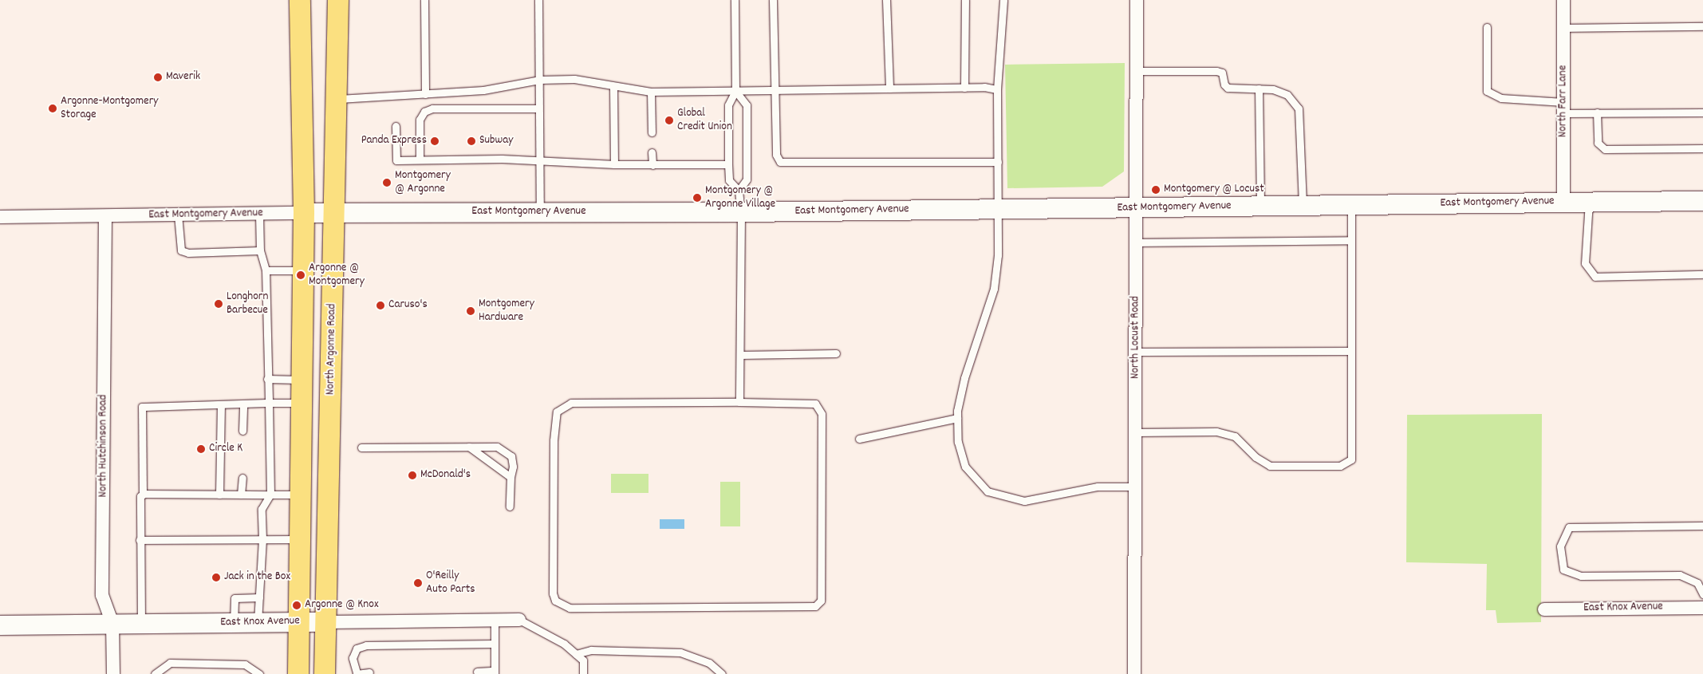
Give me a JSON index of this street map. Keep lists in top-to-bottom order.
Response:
{
  "streets": {
    "main road": ["East Montgomery Avenue", "North Argonne Road", "East Knox Avenue"],
    "street": ["North Farr Lane", "North Locust Road", "North Hutchinson Road"]
  },
  "crossings": [
    ["North Farr Lane", "East Montgomery Avenue"],
    ["East Montgomery Avenue", "North Locust Road"],
    ["East Montgomery Avenue", "North Argonne Road"],
    ["East Montgomery Avenue", "North Hutchinson Road"],
    ["North Argonne Road", "East Knox Avenue"],
    ["North Hutchinson Road", "East Knox Avenue"]
  ],
  "places": [
    "Maverik",
    "Argonne-Montgomery Storage",
    "Global Credit Union",
    "Panda Express",
    "Subway",
    "Montgomery @ Argonne",
    "Montgomery @ Locust",
    "Montgomery @ Argonne Village",
    "Argonne @ Montgomery",
    "Longhorn Barbecue",
    "Caruso's",
    "Montgomery Hardware",
    "Circle K",
    "McDonald's",
    "Jack in the Box",
    "O'Reilly Auto Parts",
    "Argonne @ Knox"
  ]
}
